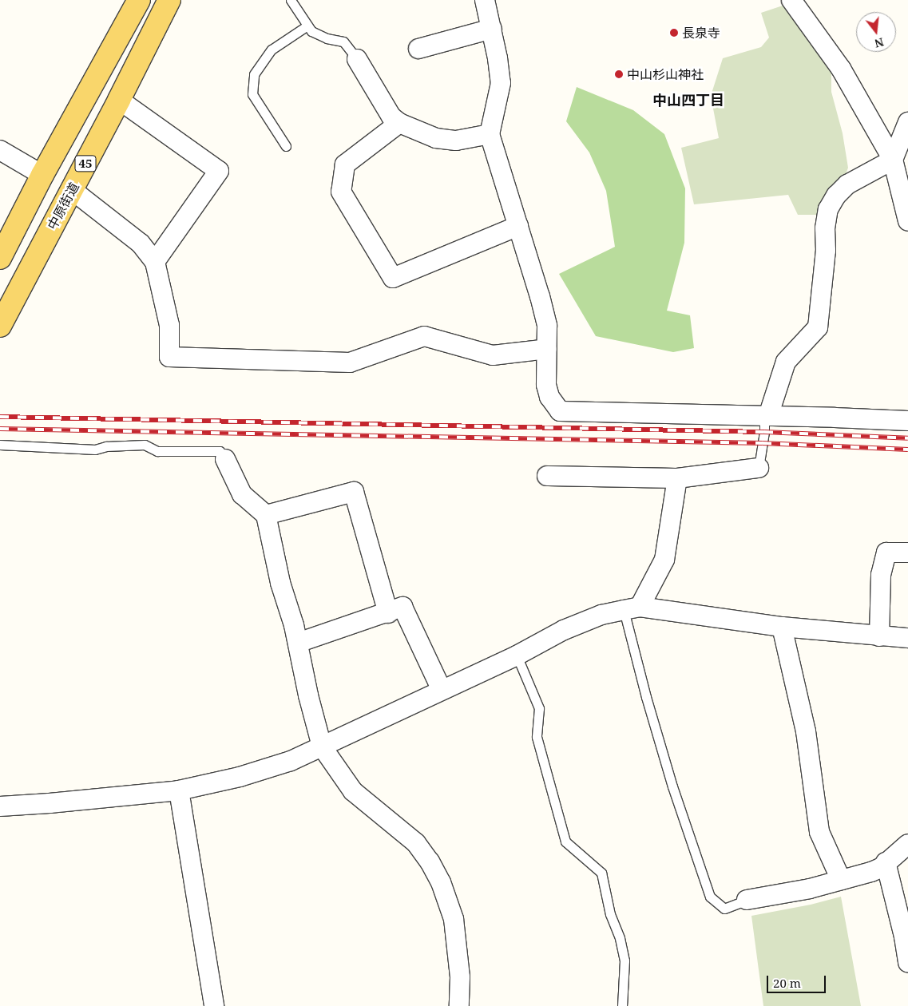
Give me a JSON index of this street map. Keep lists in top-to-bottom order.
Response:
{
  "streets": {
    "main road": ["45", "中原街道"]
  },
  "districts": ["中山四丁目"],
  "places": ["長泉寺", "中山杉山神社"],
  "scale_bar": "20 m",
  "north": "bottom"
}
